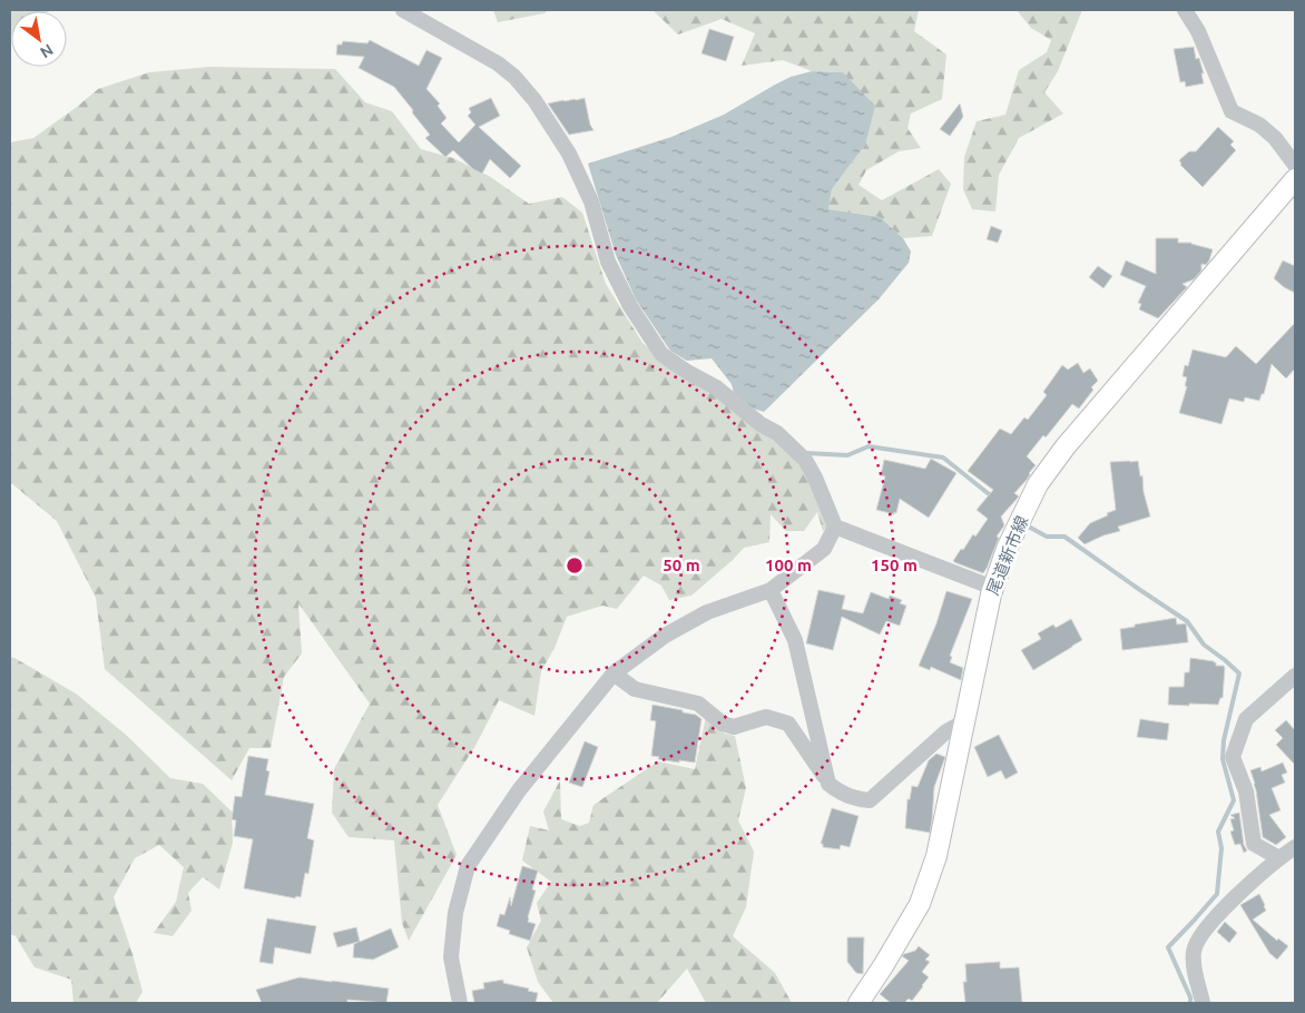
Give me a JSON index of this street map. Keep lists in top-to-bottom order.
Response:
{
  "streets": {
    "main road": ["尾道新市線"]
  },
  "north": "bottom right",
  "rings": ["50 m", "100 m", "150 m"]
}
